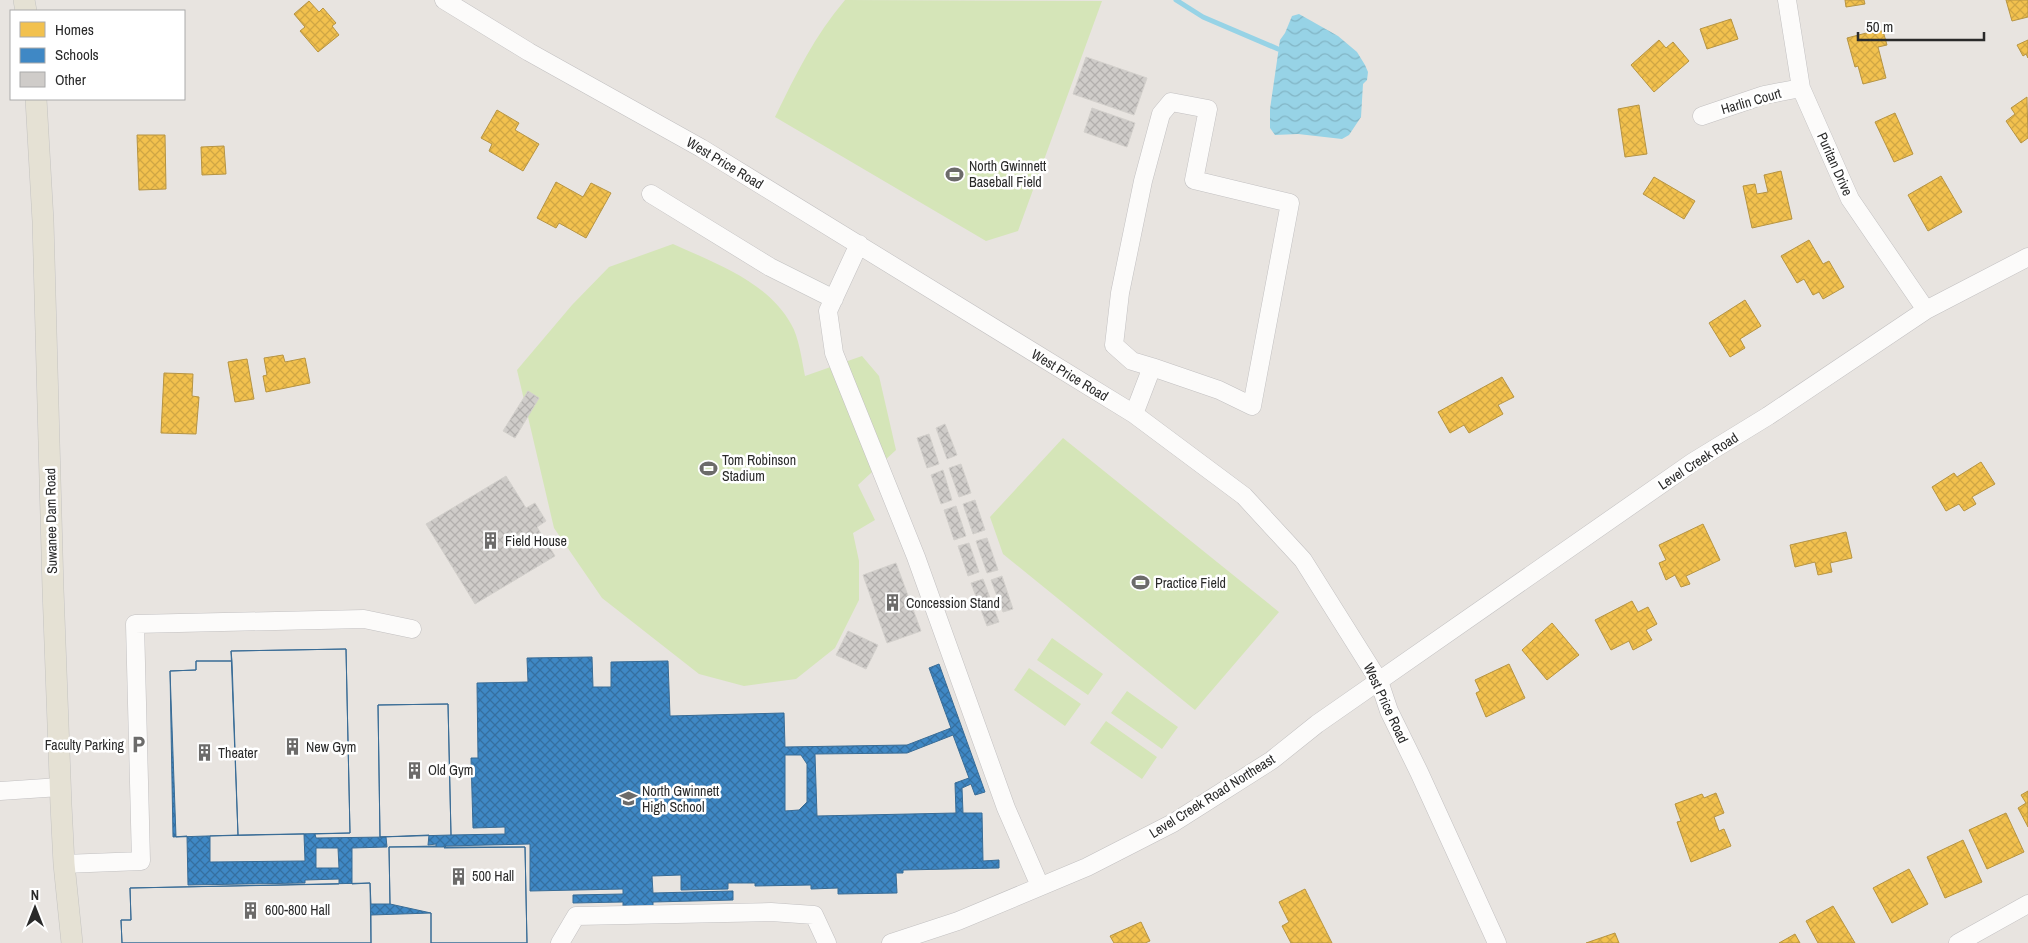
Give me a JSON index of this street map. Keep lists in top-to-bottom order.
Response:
{
  "streets": {
    "main road": ["Suwanee Dam Road"],
    "street": [
      "Harlin Court",
      "West Price Road",
      "Puritan Drive",
      "Level Creek Road",
      "Level Creek Road Northeast"
    ]
  },
  "crossings": [
    ["Harlin Court", "Puritan Drive"],
    ["West Price Road", "Level Creek Road"],
    ["West Price Road", "Level Creek Road Northeast"],
    ["Puritan Drive", "Level Creek Road"],
    ["Level Creek Road", "Level Creek Road Northeast"]
  ],
  "places": {
    "sports": ["North Gwinnett Baseball Field", "Tom Robinson Stadium", "Practice Field"],
    "building": [
      "Field House",
      "Concession Stand",
      "New Gym",
      "Theater",
      "Old Gym",
      "500 Hall",
      "600-800 Hall"
    ],
    "parking": ["Faculty Parking"],
    "school or university": ["North Gwinnett High School"]
  },
  "legend": ["Homes", "Schools", "Other"],
  "scale_bar": "50 m",
  "north": "top"
}
